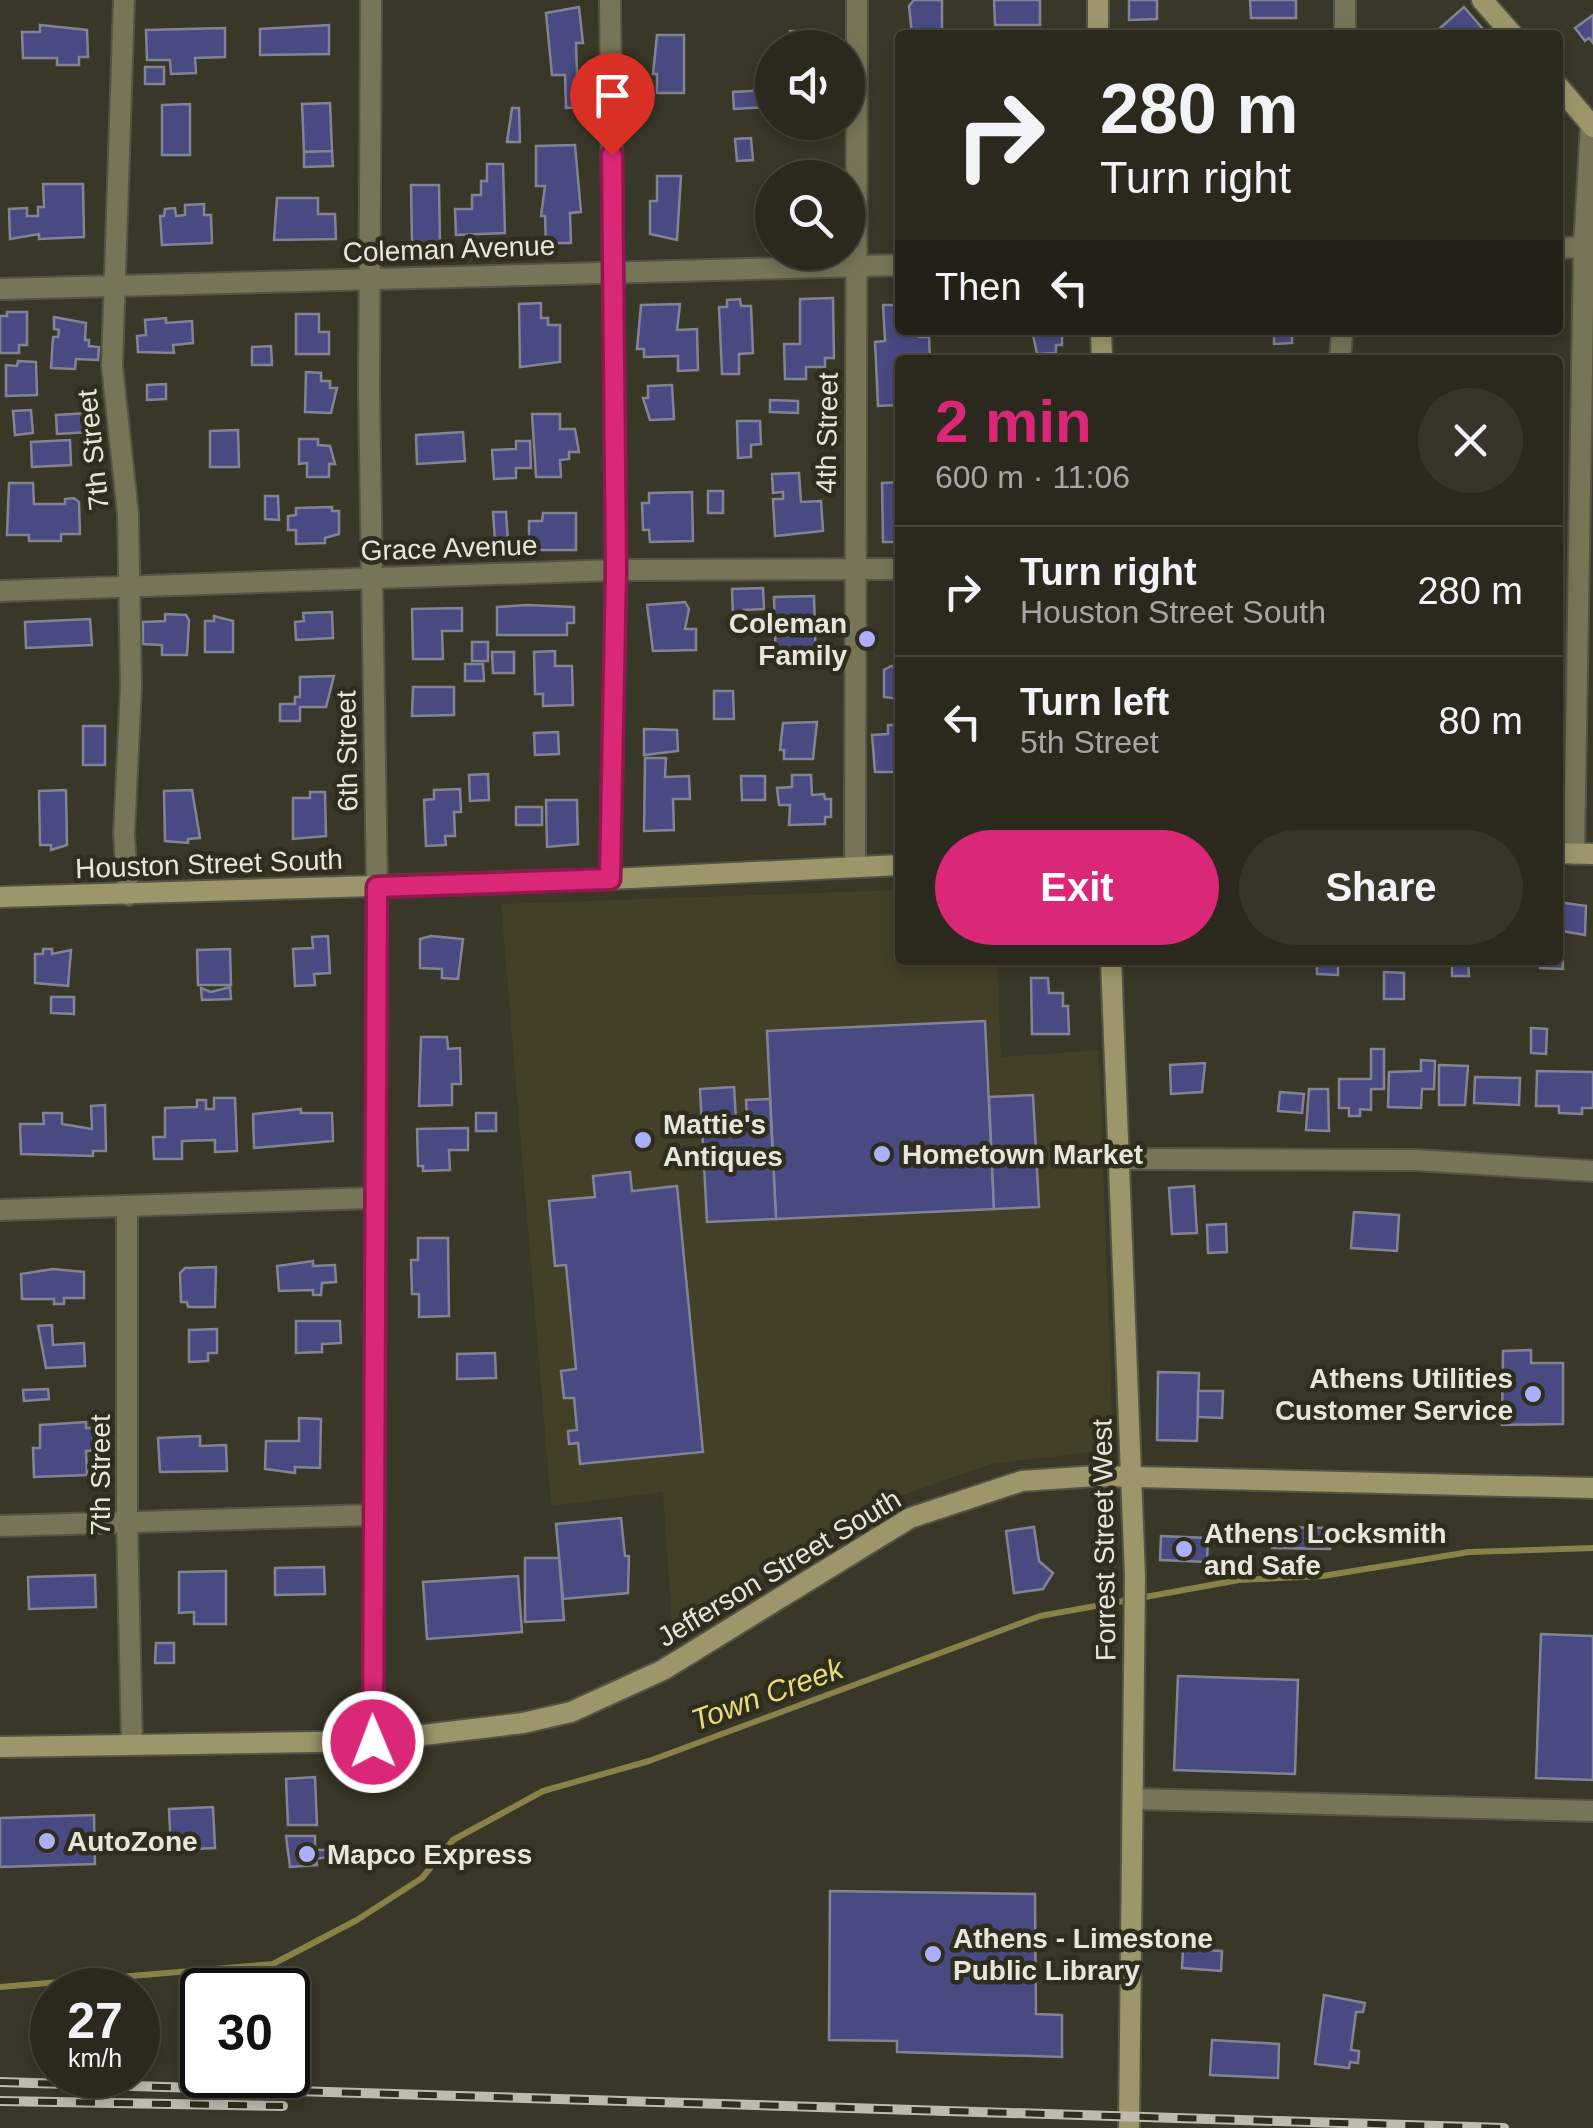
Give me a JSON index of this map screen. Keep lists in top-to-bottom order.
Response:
{
  "streets": {
    "main road": ["Houston Street South", "Forrest Street West", "Jefferson Street South"],
    "street": [
      "Coleman Avenue",
      "4th Street",
      "7th Street",
      "Grace Avenue",
      "6th Street"
    ]
  },
  "crossings": [
    ["Coleman Avenue", "7th Street"],
    ["Coleman Avenue", "6th Street"],
    ["4th Street", "Grace Avenue"],
    ["4th Street", "Houston Street South"],
    ["7th Street", "Grace Avenue"],
    ["7th Street", "Houston Street South"],
    ["7th Street", "Jefferson Street South"],
    ["Grace Avenue", "6th Street"],
    ["6th Street", "Houston Street South"],
    ["6th Street", "Jefferson Street South"],
    ["Forrest Street West", "Jefferson Street South"]
  ],
  "water": ["Town Creek"],
  "places": [
    "Coleman Family",
    "Mattie's Antiques",
    "Hometown Market",
    "Athens Utilities Customer Service",
    "Athens Locksmith and Safe",
    "AutoZone",
    "Mapco Express",
    "Athens - Limestone Public Library"
  ],
  "page": {
    "turn": ["280 m", "Turn right"],
    "then": "Then",
    "heading": ["2 min", "600 m · 11:06"],
    "list": [
      {
        "name": "Turn right",
        "note": "Houston Street South",
        "value": "280 m"
      },
      {
        "name": "Turn left",
        "note": "5th Street",
        "value": "80 m"
      }
    ],
    "buttons": ["Exit", "Share"],
    "speed": "27 km/h",
    "limit": "30"
  }
}
